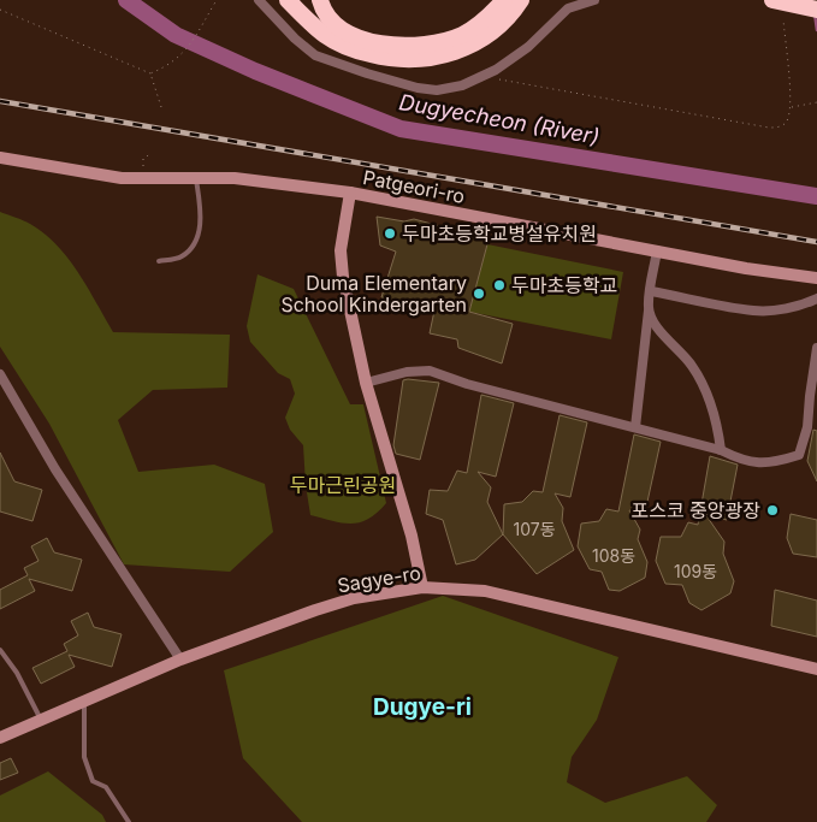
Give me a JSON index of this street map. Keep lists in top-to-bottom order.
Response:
{
  "streets": {
    "street": ["Patgeori-ro", "Sagye-ro"]
  },
  "districts": ["Dugye-ri"],
  "water": ["Dugyecheon (River)"],
  "parks": ["두마근린공원"],
  "places": [
    "두마초등학교병설유치원",
    "두마초등학교",
    "Duma Elementary School Kindergarten",
    "포스코 중앙광장"
  ],
  "house_numbers": ["107동", "108동", "109동"]
}
